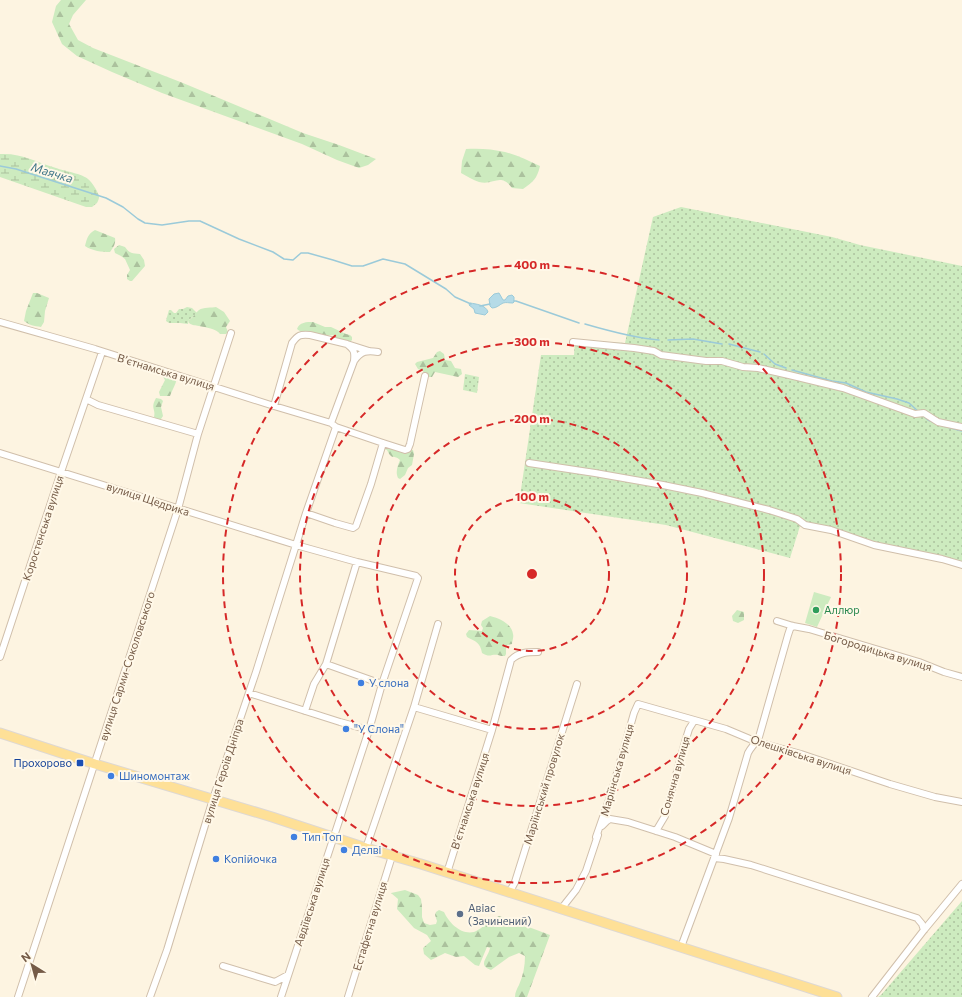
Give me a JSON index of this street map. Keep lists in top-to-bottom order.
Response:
{
  "streets": {
    "street": [
      "Вʼєтнамська вулиця",
      "вулиця Щедрика",
      "Коростенська вулиця",
      "Богородицька вулиця",
      "вулиця Сарми-Соколовського",
      "Олешківська вулиця",
      "Маріїнська вулиця",
      "вулиця Героїв Дніпра",
      "Сонячна вулиця",
      "Маріїнський провулок",
      "Авдіївська вулиця",
      "Естафетна вулиця"
    ]
  },
  "crossings": [
    ["Вʼєтнамська вулиця", "Коростенська вулиця"],
    ["Вʼєтнамська вулиця", "вулиця Сарми-Соколовського"],
    ["Вʼєтнамська вулиця", "вулиця Героїв Дніпра"],
    ["вулиця Щедрика", "Коростенська вулиця"],
    ["вулиця Щедрика", "вулиця Сарми-Соколовського"],
    ["вулиця Щедрика", "вулиця Героїв Дніпра"],
    ["Олешківська вулиця", "Маріїнська вулиця"],
    ["Олешківська вулиця", "Сонячна вулиця"]
  ],
  "water": ["Маячка"],
  "places": {
    "other": [
      "Аллюр",
      "У слона",
      "\"У Слона\"",
      "Шиномонтаж",
      "Тип Топ",
      "Делві",
      "Копійочка",
      "Авіас (Зачинений)"
    ],
    "transit": ["Прохорово"]
  },
  "north": "top left",
  "rings": [
    "400 m",
    "300 m",
    "200 m",
    "100 m"
  ]
}
